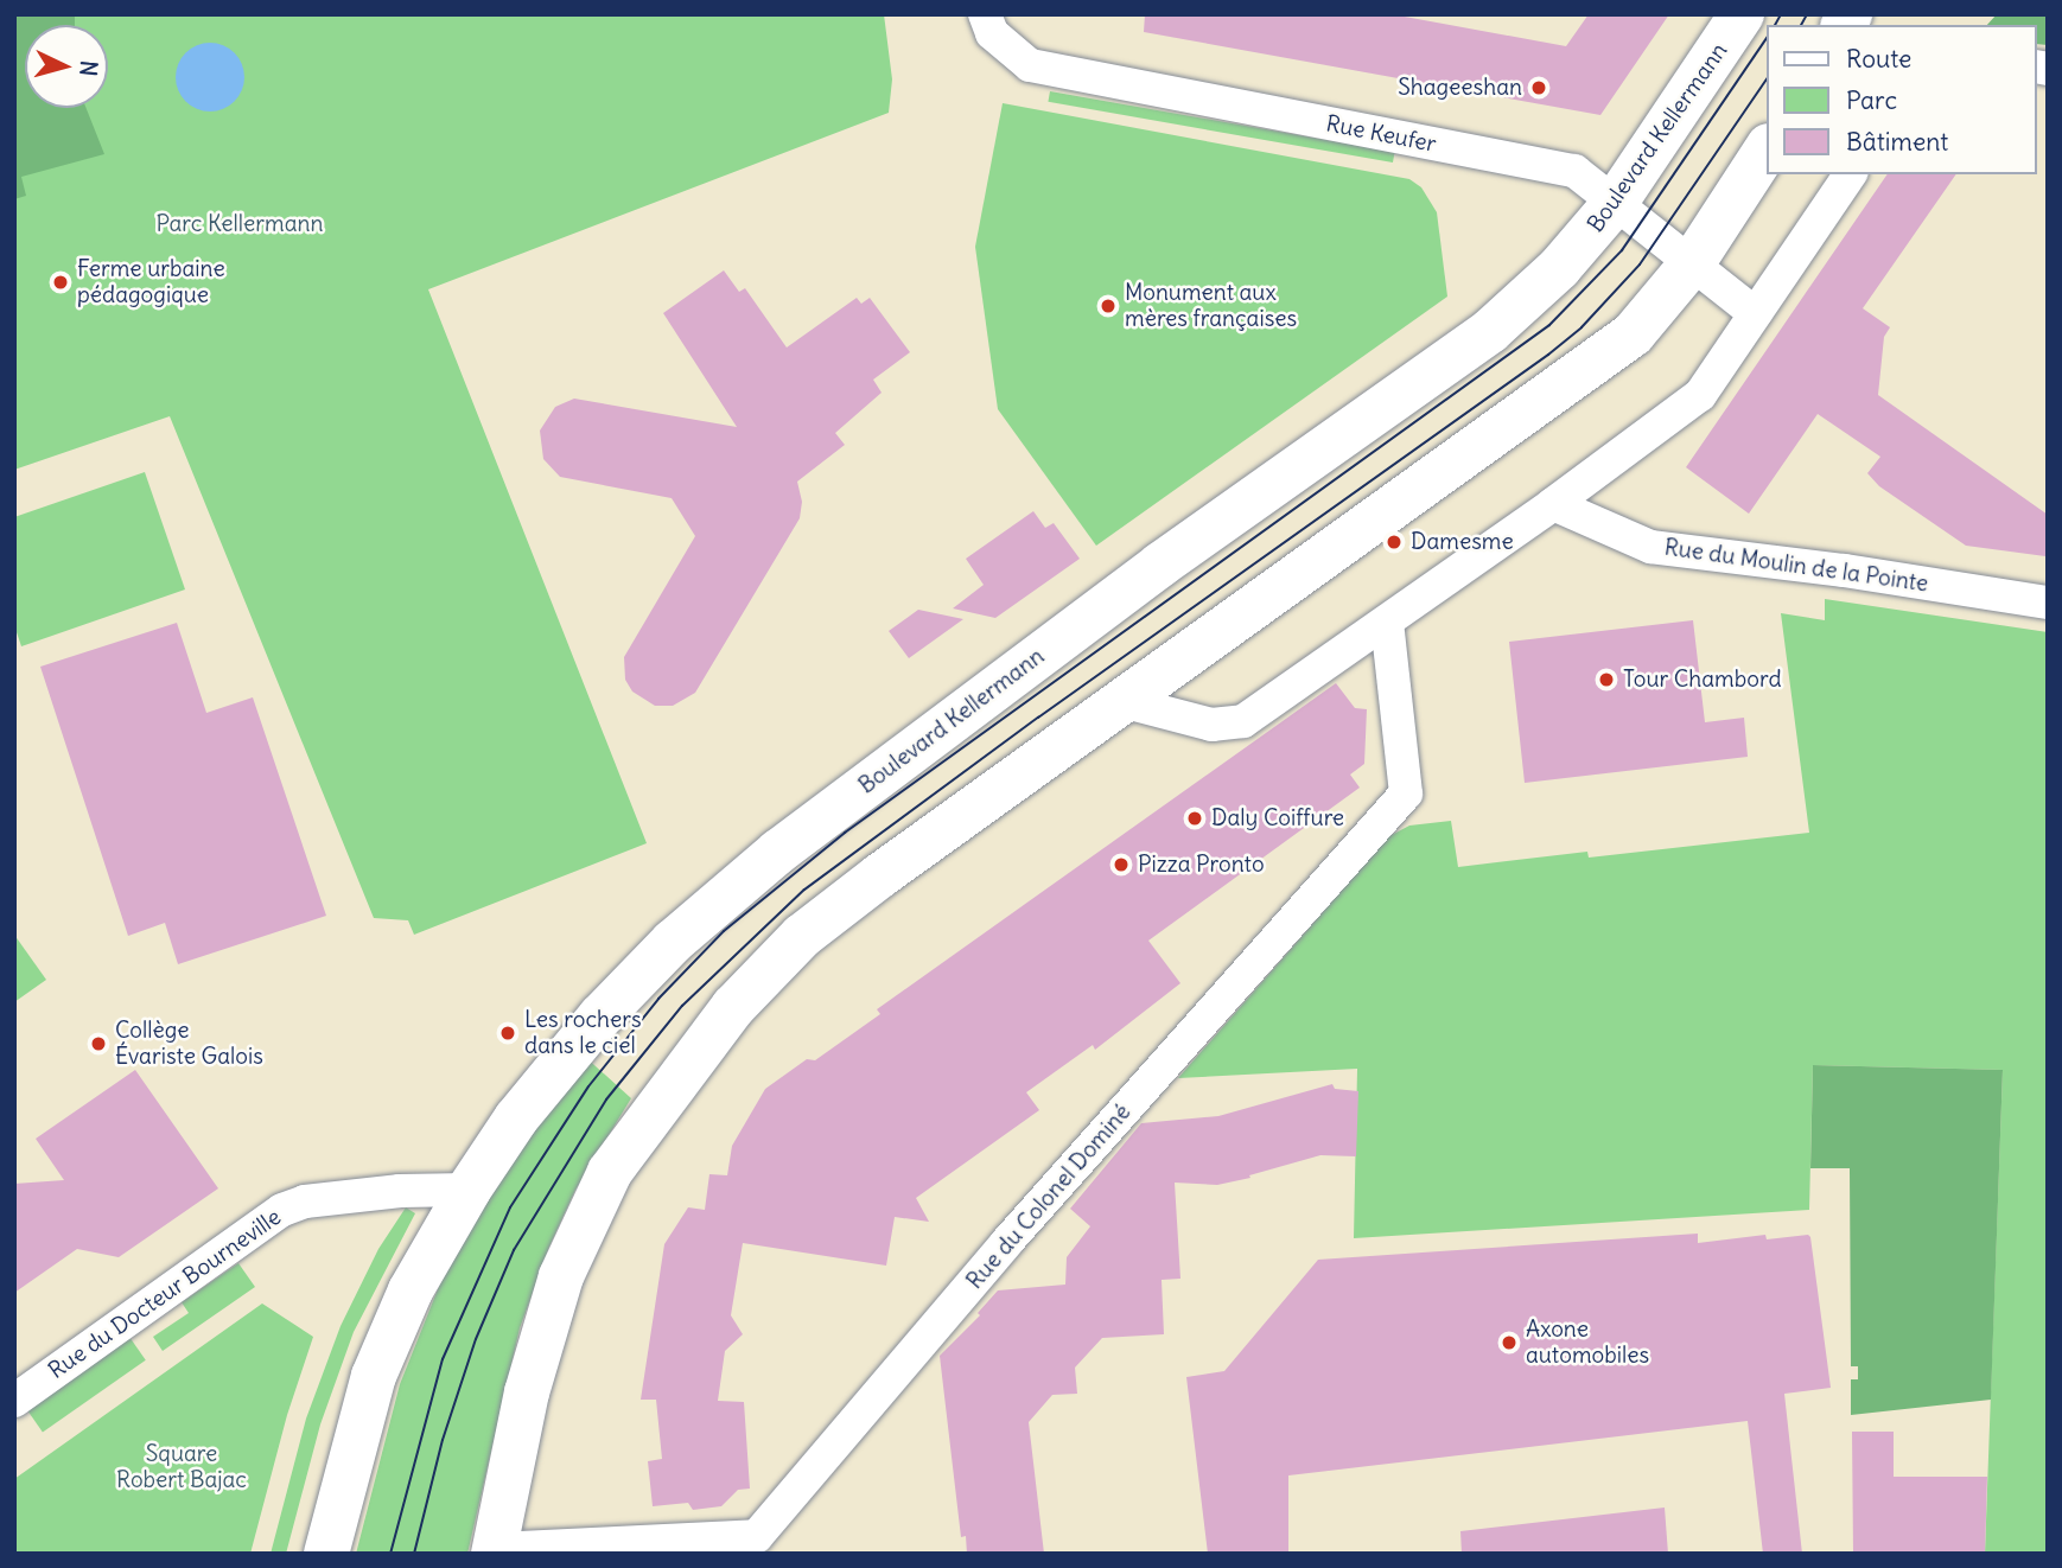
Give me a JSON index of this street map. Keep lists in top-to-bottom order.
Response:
{
  "streets": {
    "main road": ["Boulevard Kellermann"],
    "street": [
      "Rue Keufer",
      "Rue du Moulin de la Pointe",
      "Rue du Colonel Dominé",
      "Rue du Docteur Bourneville"
    ]
  },
  "crossings": [
    ["Rue Keufer", "Boulevard Kellermann"],
    ["Boulevard Kellermann", "Rue du Docteur Bourneville"]
  ],
  "parks": ["Parc Kellermann", "Square Robert Bajac"],
  "places": [
    "Shageeshan",
    "Ferme urbaine pédagogique",
    "Monument aux mères françaises",
    "Damesme",
    "Tour Chambord",
    "Daly Coiffure",
    "Pizza Pronto",
    "Les rochers dans le ciel",
    "Collège Évariste Galois",
    "Axone automobiles"
  ],
  "legend": ["Route", "Parc", "Bâtiment"],
  "north": "right"
}
